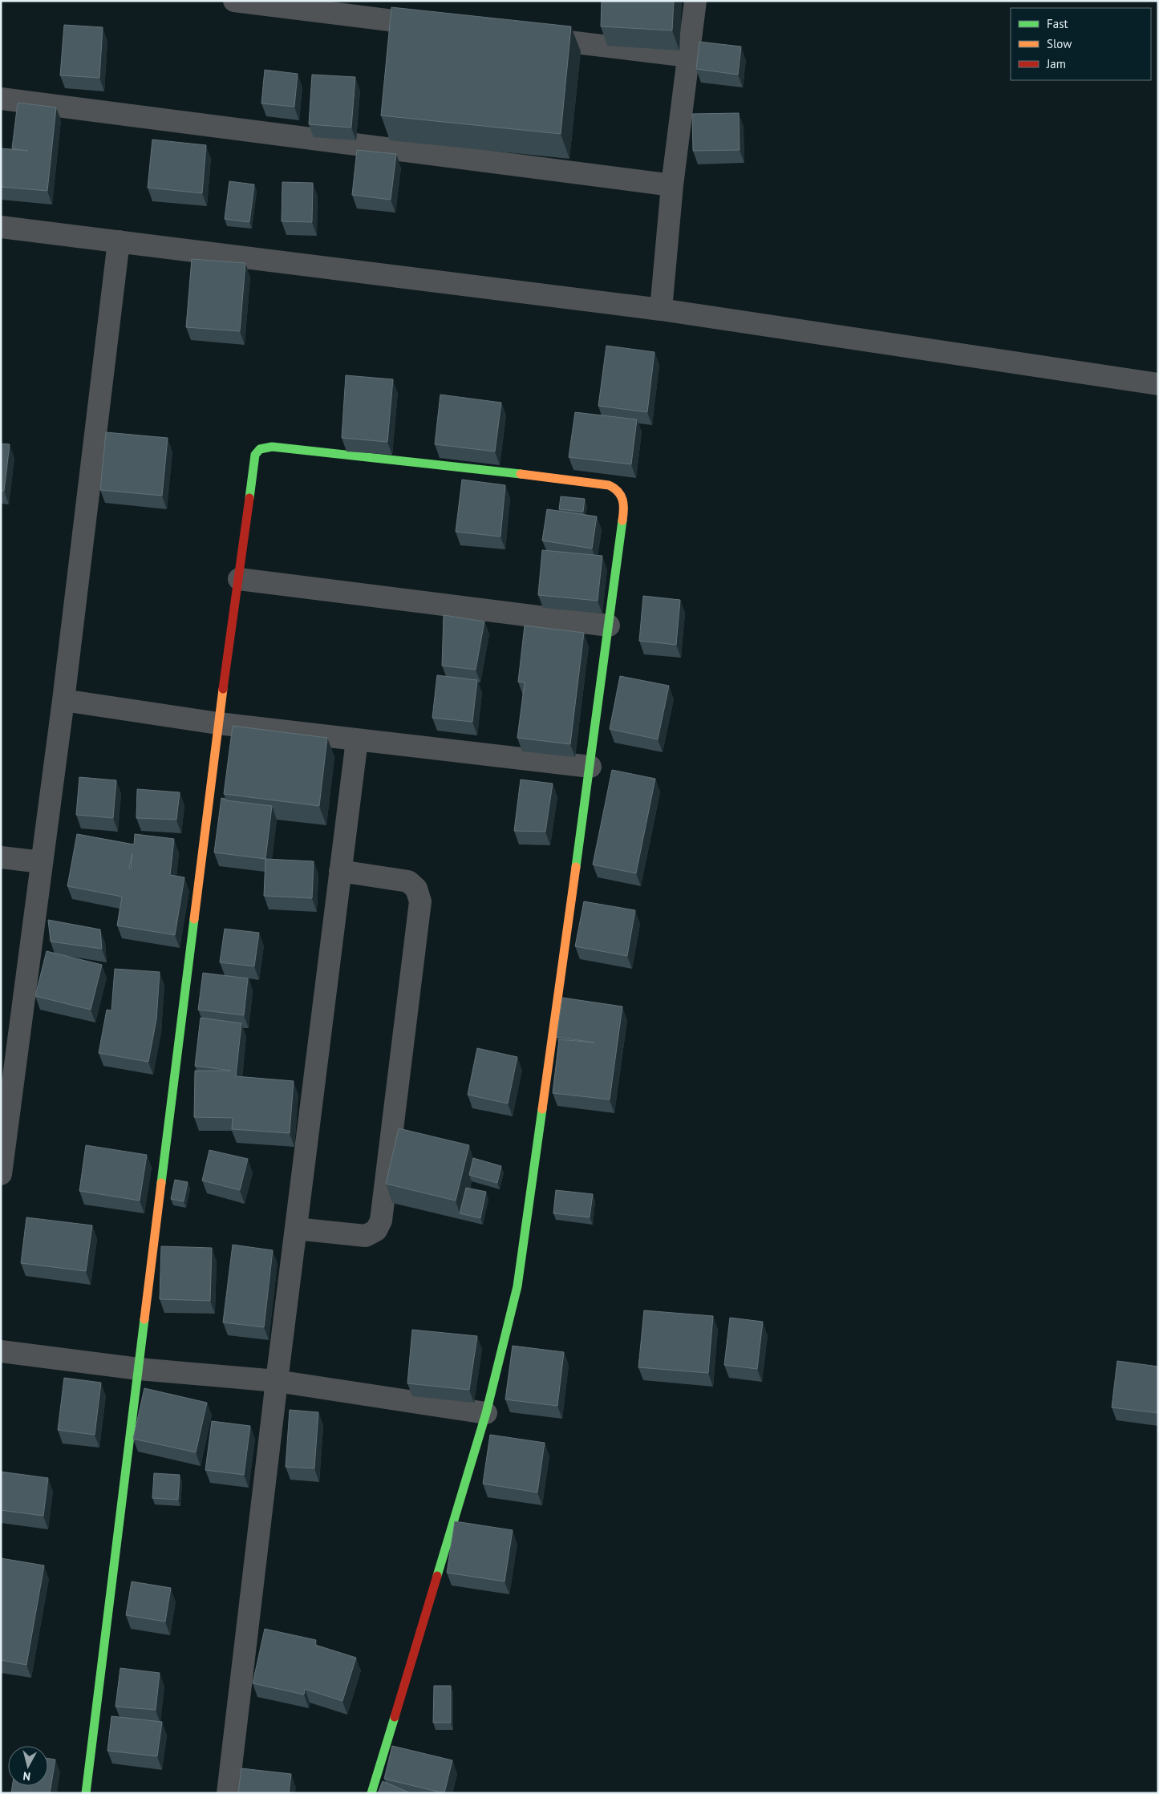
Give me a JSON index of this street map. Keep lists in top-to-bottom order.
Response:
{
  "legend": ["Fast", "Slow", "Jam"],
  "north": "bottom"
}
